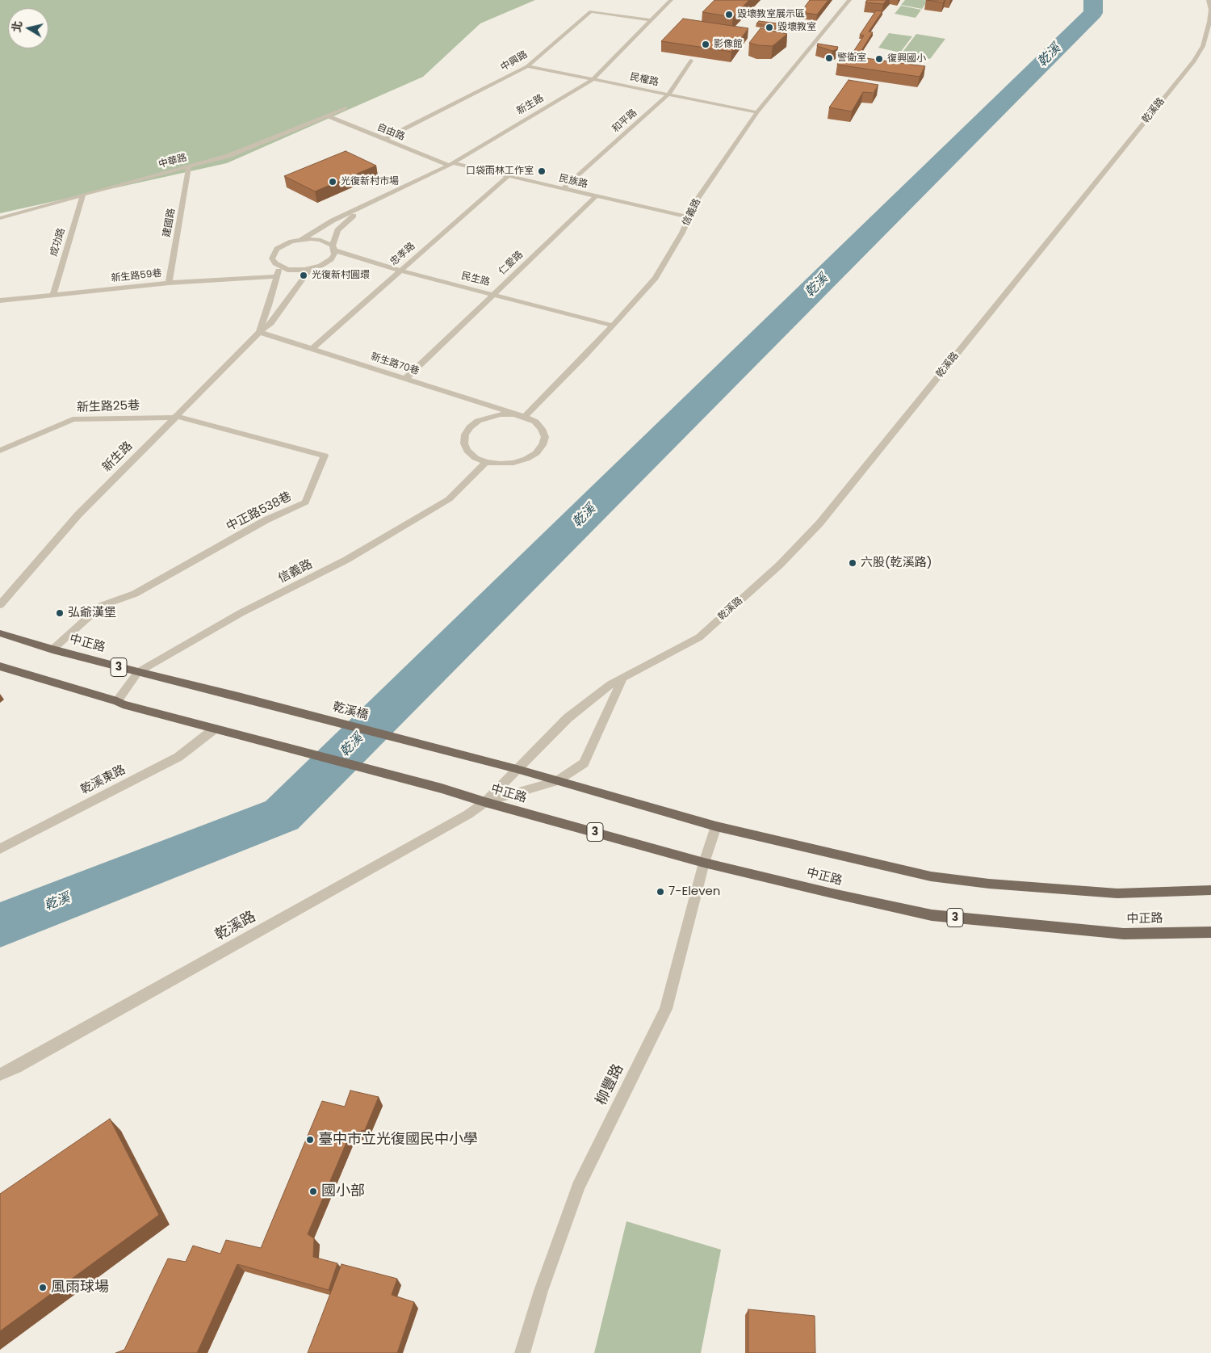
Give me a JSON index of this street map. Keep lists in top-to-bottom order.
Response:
{
  "streets": {
    "main road": ["中正路", "3", "乾溪橋"],
    "street": [
      "中興路",
      "民權路",
      "新生路",
      "乾溪路",
      "和平路",
      "自由路",
      "中華路",
      "民族路",
      "信義路",
      "建國路",
      "成功路",
      "忠孝路",
      "仁愛路",
      "新生路59巷",
      "民生路",
      "新生路70巷",
      "新生路25巷",
      "中正路538巷",
      "乾溪東路",
      "柳豐路"
    ]
  },
  "crossings": [
    ["中興路", "民權路"],
    ["中興路", "新生路"],
    ["中興路", "自由路"],
    ["民權路", "新生路"],
    ["民權路", "和平路"],
    ["民權路", "信義路"],
    ["新生路", "自由路"],
    ["新生路", "民族路"],
    ["新生路", "新生路59巷"],
    ["新生路", "民生路"],
    ["新生路", "新生路70巷"],
    ["新生路", "新生路25巷"],
    ["新生路", "中正路538巷"],
    ["乾溪路", "中正路"],
    ["和平路", "民族路"],
    ["自由路", "中華路"],
    ["自由路", "民族路"],
    ["中華路", "建國路"],
    ["中華路", "成功路"],
    ["民族路", "信義路"],
    ["民族路", "忠孝路"],
    ["民族路", "仁愛路"],
    ["信義路", "民生路"],
    ["信義路", "新生路70巷"],
    ["信義路", "中正路"],
    ["信義路", "3"],
    ["建國路", "新生路59巷"],
    ["成功路", "新生路59巷"],
    ["忠孝路", "民生路"],
    ["忠孝路", "新生路70巷"],
    ["仁愛路", "民生路"],
    ["仁愛路", "新生路70巷"],
    ["新生路25巷", "中正路538巷"],
    ["中正路538巷", "中正路"],
    ["中正路", "3"],
    ["中正路", "乾溪橋"],
    ["中正路", "乾溪東路"],
    ["中正路", "柳豐路"],
    ["3", "乾溪東路"]
  ],
  "water": ["乾溪"],
  "places": [
    "毀壞教室展示區",
    "毀壞教室",
    "影像館",
    "警衛室",
    "復興國小",
    "口袋雨林工作室",
    "光復新村市場",
    "光復新村圓環",
    "六股(乾溪路)",
    "弘爺漢堡",
    "7-Eleven",
    "臺中市立光復國民中小學",
    "國小部",
    "風雨球場"
  ],
  "north": "left"
}
